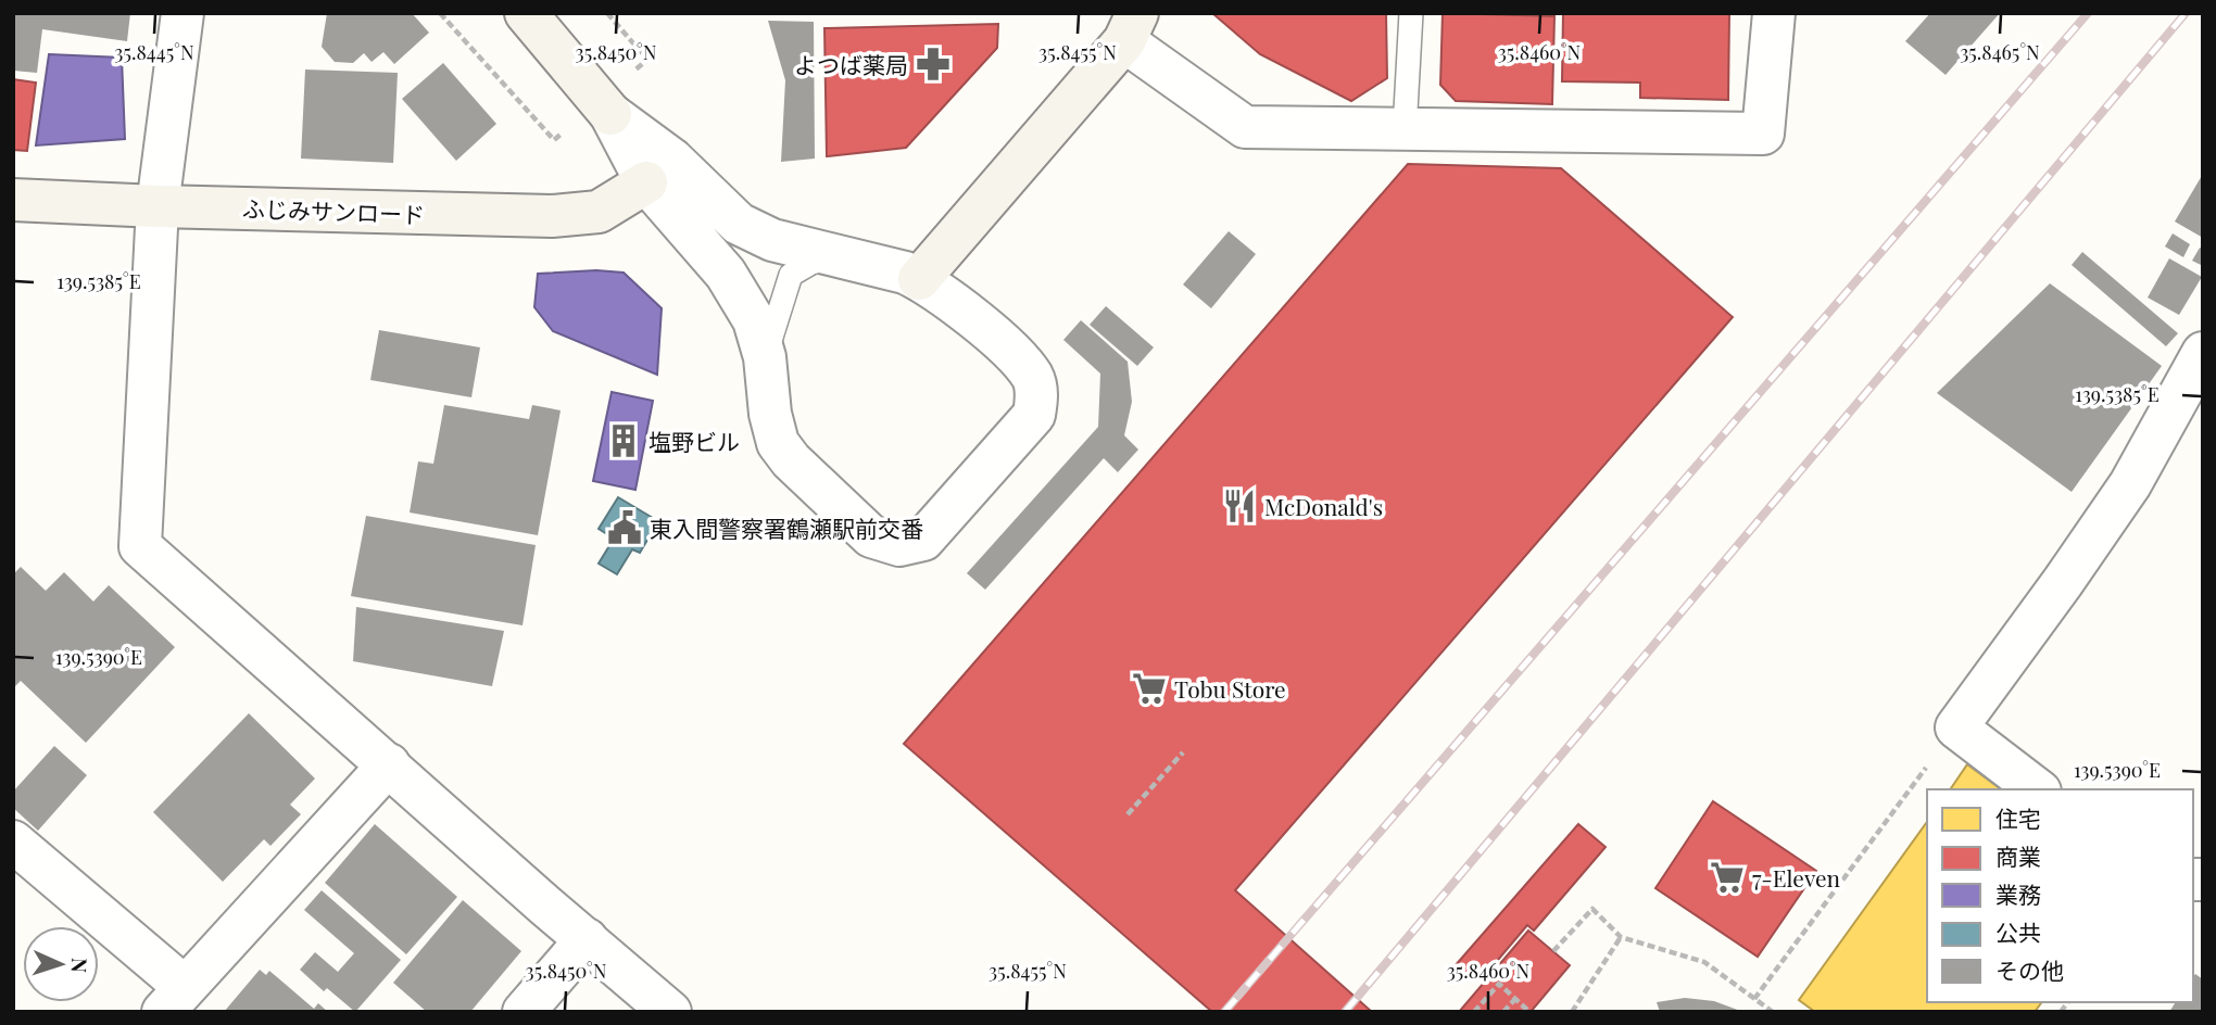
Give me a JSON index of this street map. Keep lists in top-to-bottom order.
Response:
{
  "streets": {
    "street": ["ふじみサンロード"]
  },
  "places": {
    "pharmacy": ["よつば薬局"],
    "building": ["塩野ビル"],
    "restaurant": ["McDonald's"],
    "public building": ["東入間警察署鶴瀬駅前交番"],
    "supermarket": ["Tobu Store", "7-Eleven"]
  },
  "legend": [
    "住宅",
    "商業",
    "業務",
    "公共",
    "その他"
  ],
  "north": "right",
  "coordinates": [
    "35.8445°N",
    "35.8450°N",
    "35.8455°N",
    "35.8460°N",
    "35.8465°N",
    "139.5385°E",
    "139.5390°E"
  ]
}
